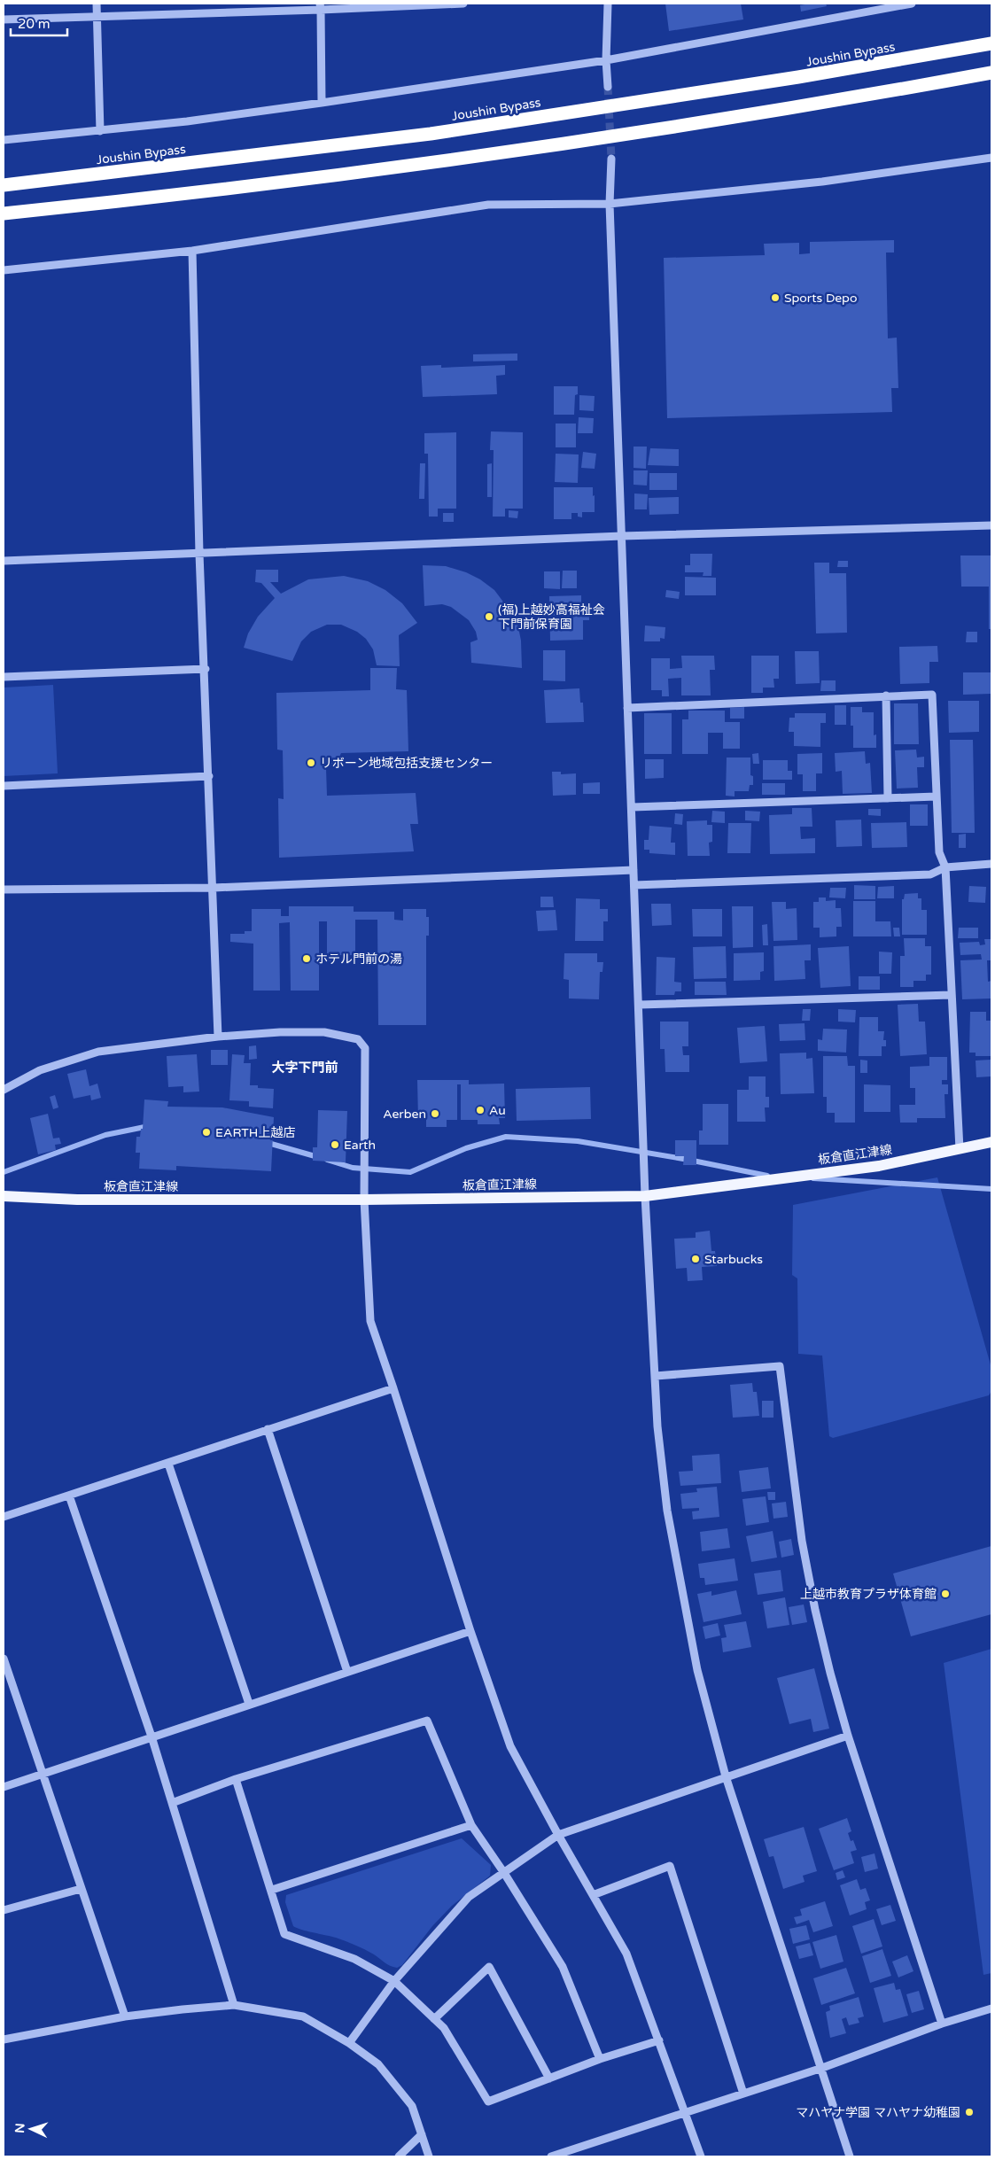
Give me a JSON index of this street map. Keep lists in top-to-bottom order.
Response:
{
  "streets": {
    "highway": ["Joushin Bypass"],
    "main road": ["板倉直江津線"]
  },
  "districts": ["大字下門前"],
  "places": [
    "Sports Depo",
    "(福)上越妙高福祉会 下門前保育園",
    "リボーン地域包括支援センター",
    "ホテル門前の湯",
    "Au",
    "Aerben",
    "EARTH上越店",
    "Earth",
    "Starbucks",
    "上越市教育プラザ体育館",
    "マハヤナ学園 マハヤナ幼稚園"
  ],
  "scale_bar": "20 m",
  "north": "left"
}
